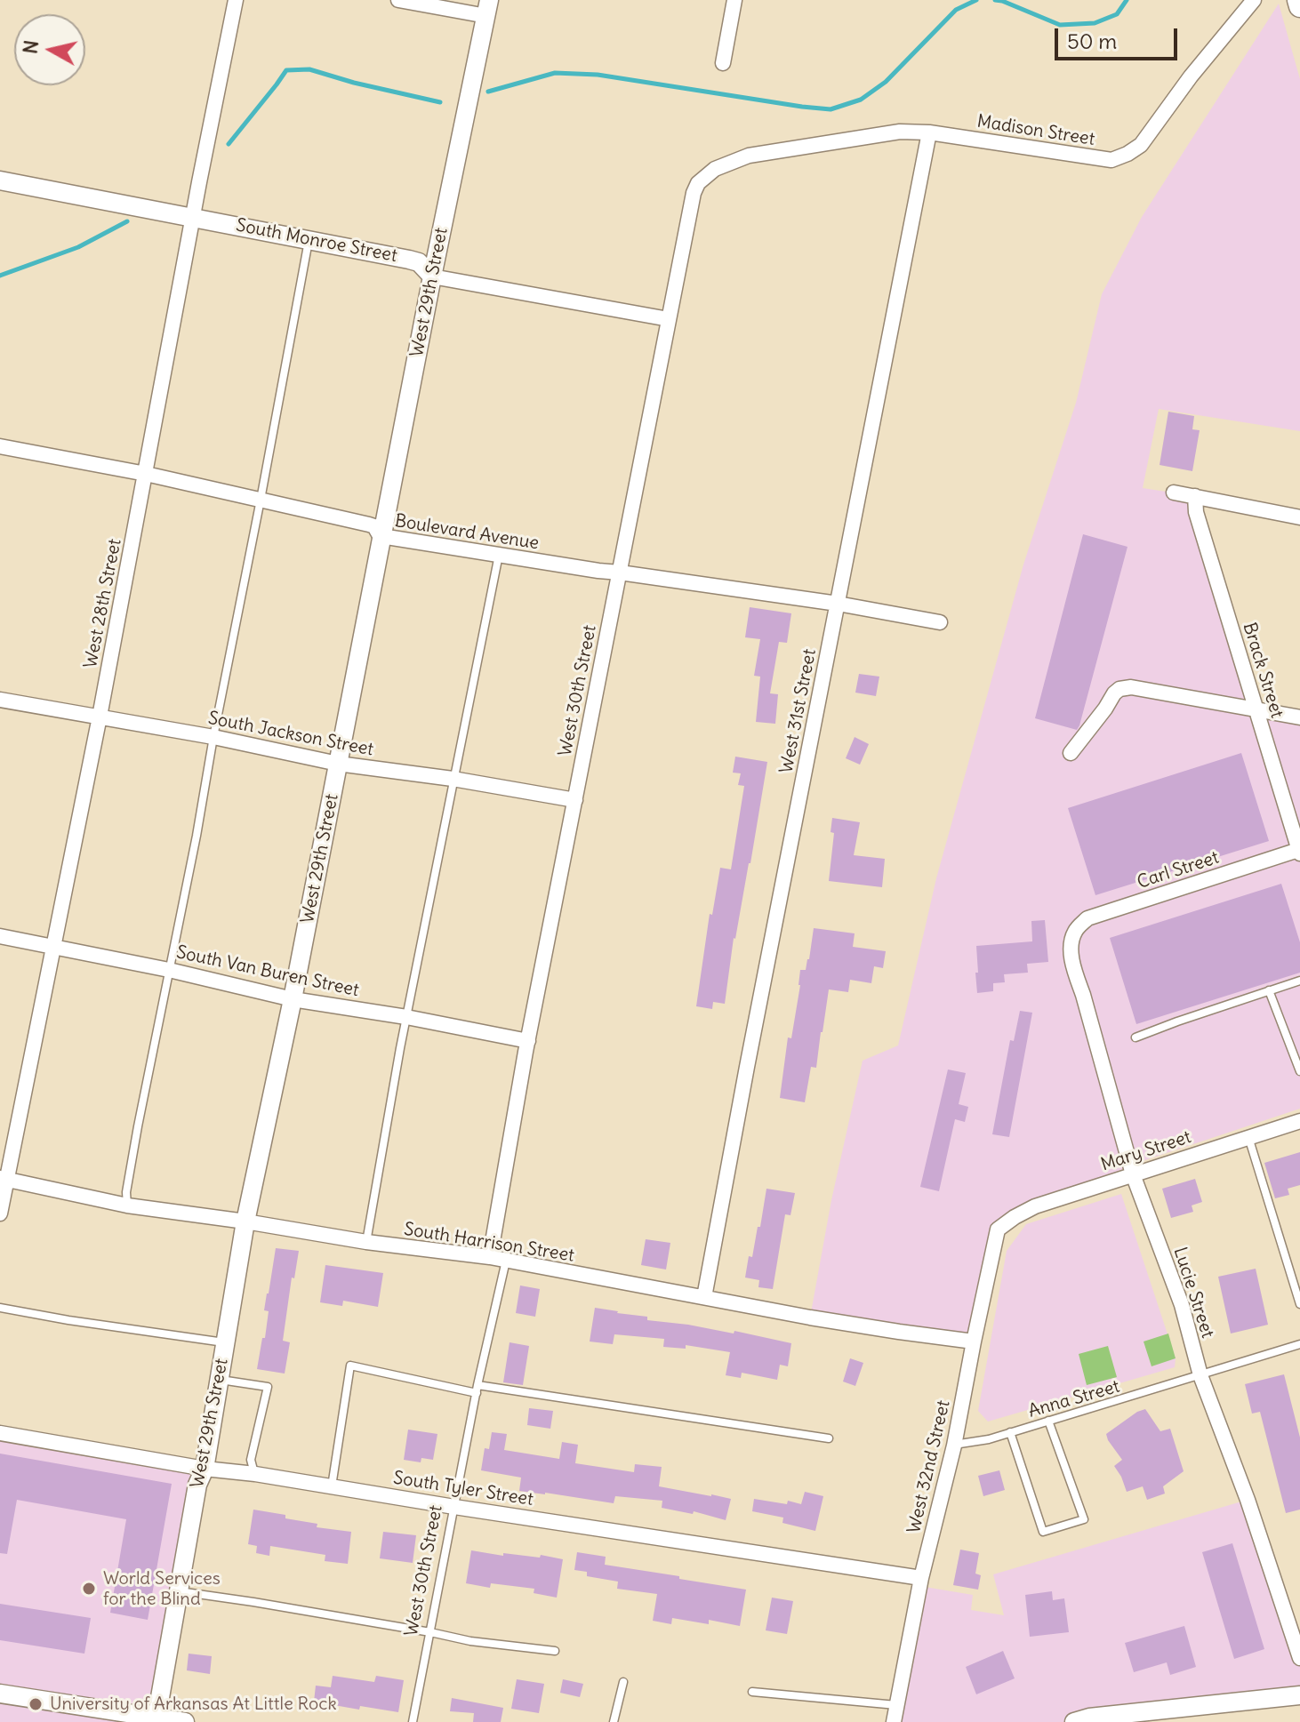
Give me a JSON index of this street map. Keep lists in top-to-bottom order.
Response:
{
  "streets": {
    "street": [
      "Madison Street",
      "South Monroe Street",
      "West 29th Street",
      "Boulevard Avenue",
      "West 28th Street",
      "Brack Street",
      "West 30th Street",
      "West 31st Street",
      "South Jackson Street",
      "Carl Street",
      "South Van Buren Street",
      "Mary Street",
      "South Harrison Street",
      "Lucie Street",
      "West 32nd Street",
      "South Tyler Street"
    ],
    "lane": ["Anna Street"]
  },
  "crossings": [
    ["Madison Street", "West 30th Street"],
    ["Madison Street", "West 31st Street"],
    ["South Monroe Street", "West 29th Street"],
    ["South Monroe Street", "West 28th Street"],
    ["South Monroe Street", "West 30th Street"],
    ["West 29th Street", "Boulevard Avenue"],
    ["West 29th Street", "South Jackson Street"],
    ["West 29th Street", "South Van Buren Street"],
    ["West 29th Street", "South Harrison Street"],
    ["West 29th Street", "South Tyler Street"],
    ["Boulevard Avenue", "West 28th Street"],
    ["Boulevard Avenue", "West 30th Street"],
    ["Boulevard Avenue", "West 31st Street"],
    ["West 28th Street", "South Jackson Street"],
    ["West 28th Street", "South Van Buren Street"],
    ["West 28th Street", "South Harrison Street"],
    ["Brack Street", "Carl Street"],
    ["West 30th Street", "South Jackson Street"],
    ["West 30th Street", "South Van Buren Street"],
    ["West 30th Street", "South Harrison Street"],
    ["West 30th Street", "South Tyler Street"],
    ["West 31st Street", "South Harrison Street"],
    ["Carl Street", "Lucie Street"],
    ["Mary Street", "Lucie Street"],
    ["Mary Street", "West 32nd Street"],
    ["South Harrison Street", "West 32nd Street"],
    ["Lucie Street", "Anna Street"],
    ["Anna Street", "West 32nd Street"],
    ["West 32nd Street", "South Tyler Street"]
  ],
  "places": ["World Services for the Blind", "University of Arkansas At Little Rock"],
  "scale_bar": "50 m",
  "north": "left"
}
